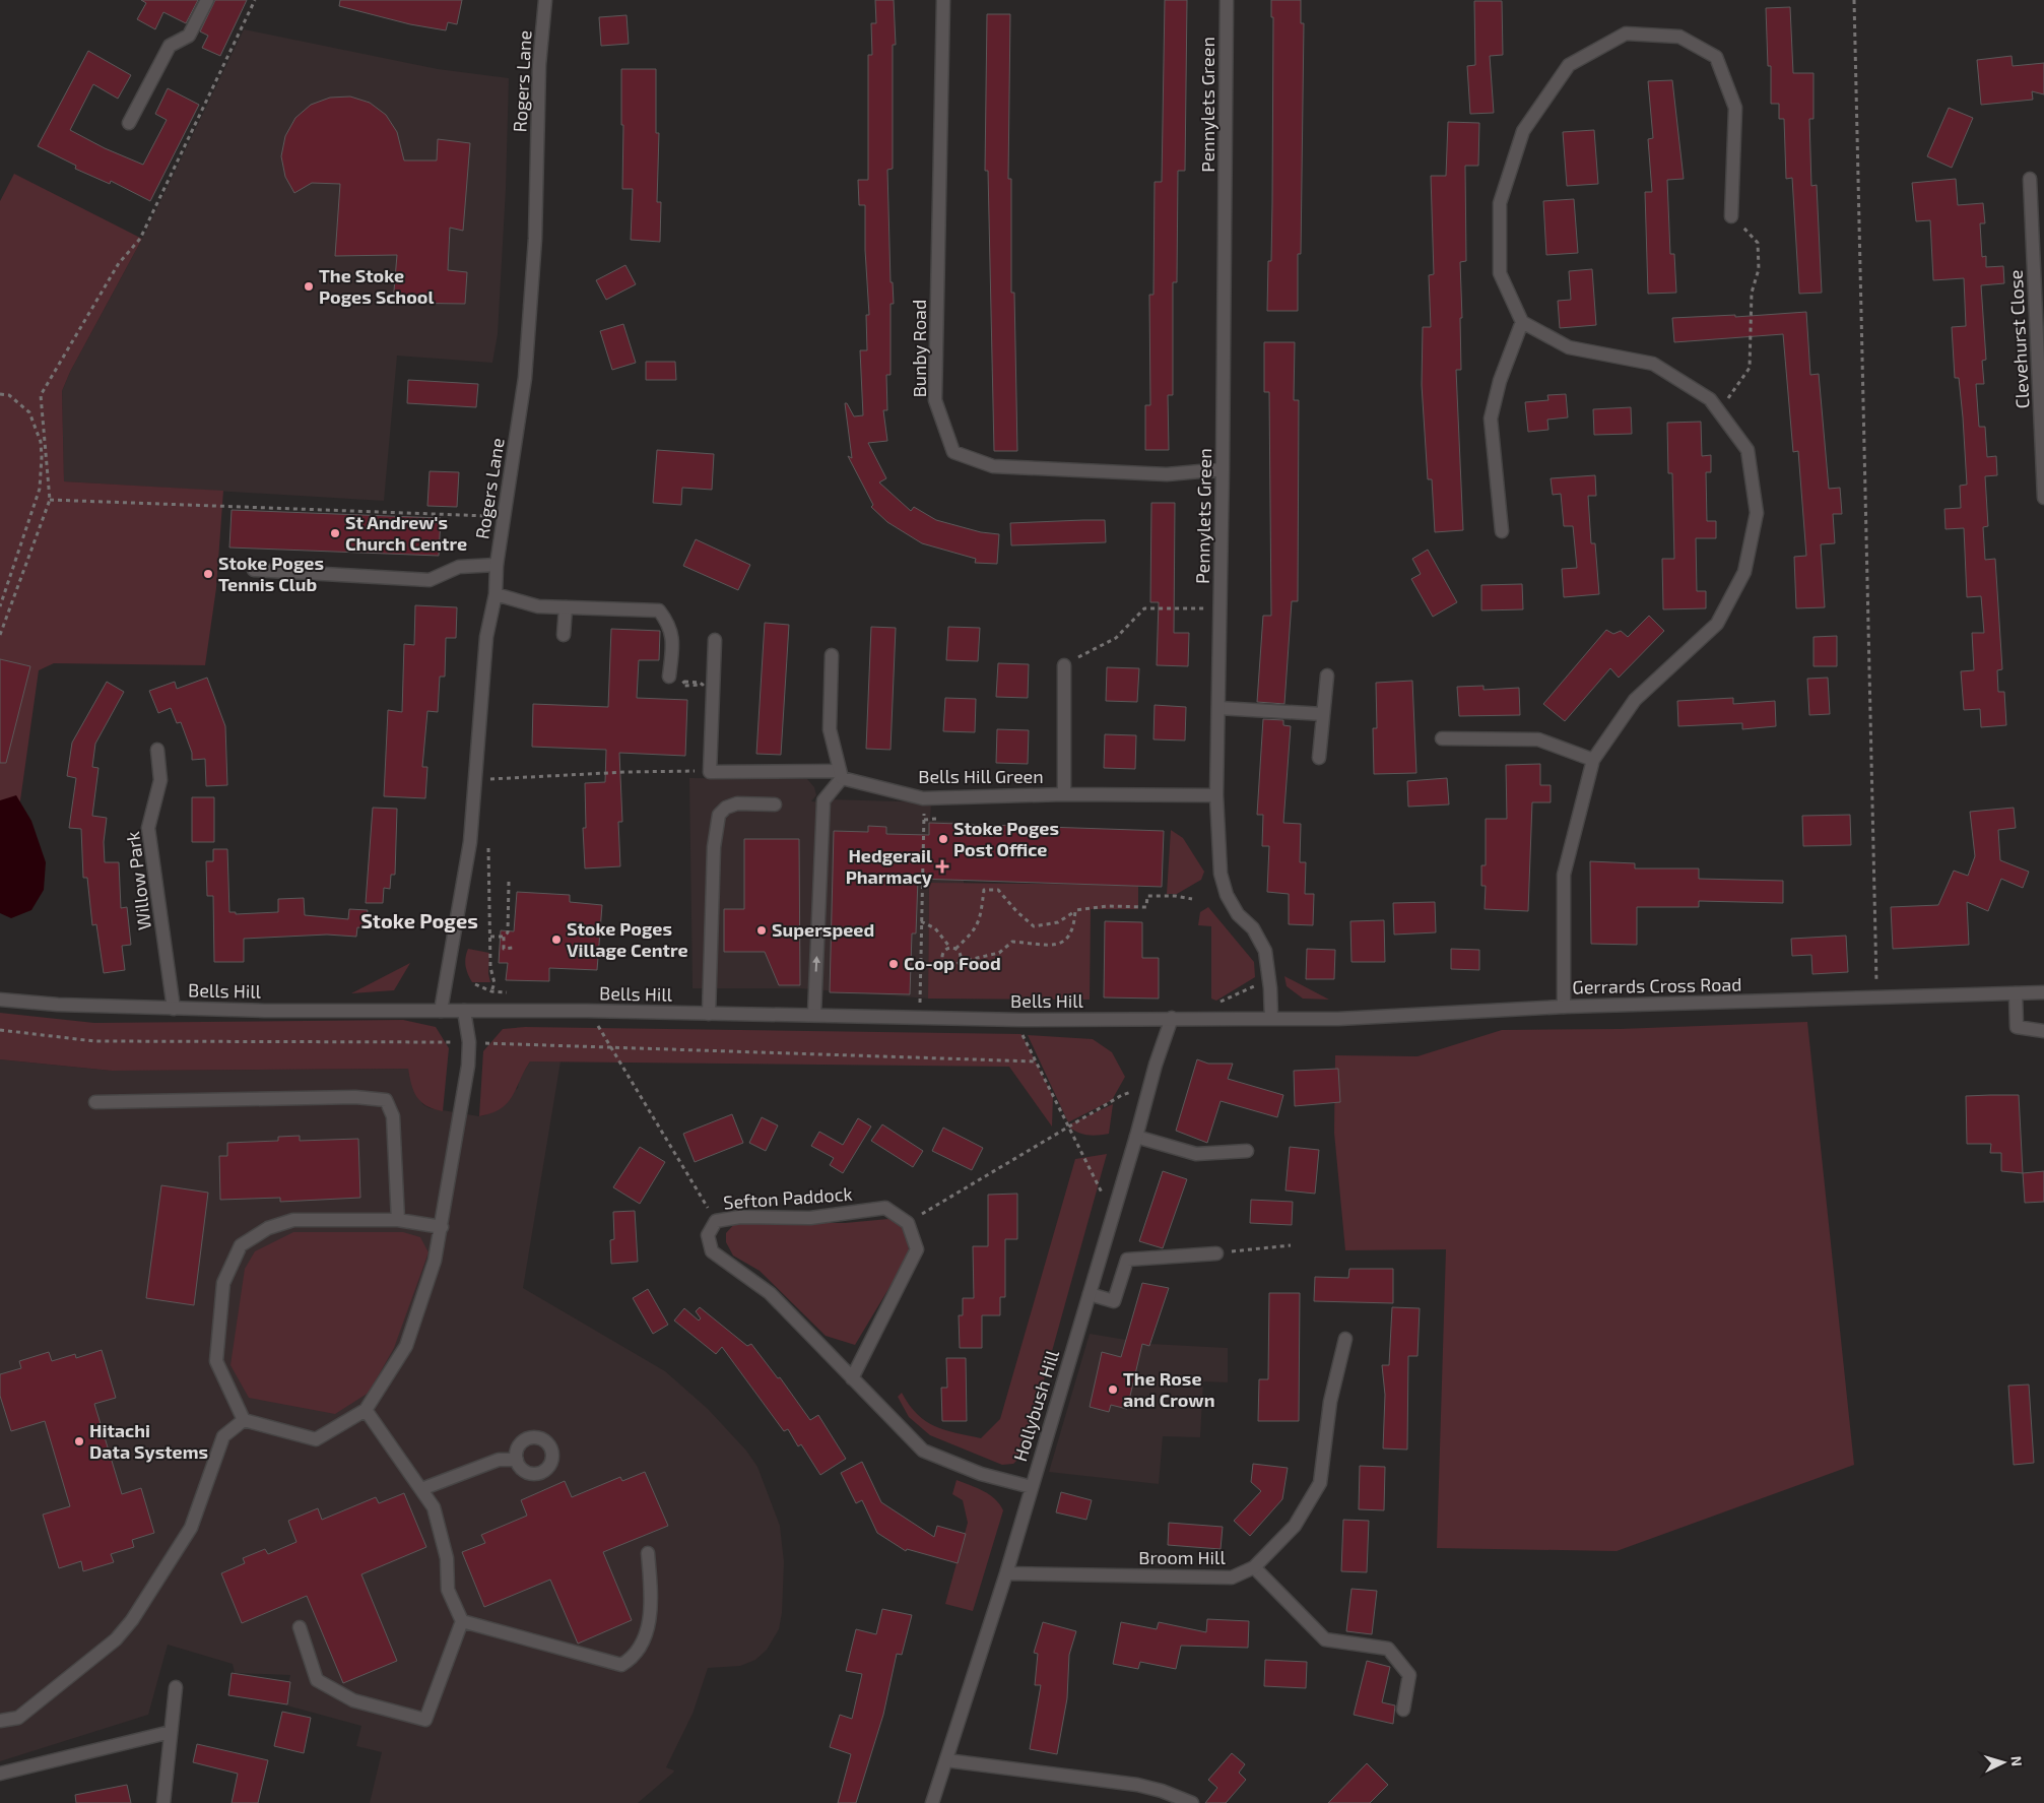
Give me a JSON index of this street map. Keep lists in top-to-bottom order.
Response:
{
  "streets": {
    "street": [
      "Rogers Lane",
      "Pennylets Green",
      "Clevehurst Close",
      "Bunby Road",
      "Bells Hill Green",
      "Willow Park",
      "Gerrards Cross Road",
      "Bells Hill",
      "Sefton Paddock",
      "Hollybush Hill",
      "Broom Hill"
    ]
  },
  "crossings": [
    ["Rogers Lane", "Bells Hill"],
    ["Pennylets Green", "Bunby Road"],
    ["Pennylets Green", "Bells Hill Green"],
    ["Pennylets Green", "Gerrards Cross Road"],
    ["Pennylets Green", "Bells Hill"],
    ["Willow Park", "Bells Hill"],
    ["Gerrards Cross Road", "Bells Hill"],
    ["Bells Hill", "Hollybush Hill"],
    ["Sefton Paddock", "Hollybush Hill"],
    ["Hollybush Hill", "Broom Hill"]
  ],
  "districts": ["Stoke Poges"],
  "places": {
    "other": [
      "The Stoke Poges School",
      "St Andrew's Church Centre",
      "Stoke Poges Tennis Club",
      "Stoke Poges Post Office",
      "Superspeed",
      "Stoke Poges Village Centre",
      "Co-op Food",
      "The Rose and Crown",
      "Hitachi Data Systems"
    ],
    "health": ["Hedgerail Pharmacy"]
  },
  "north": "right"
}
